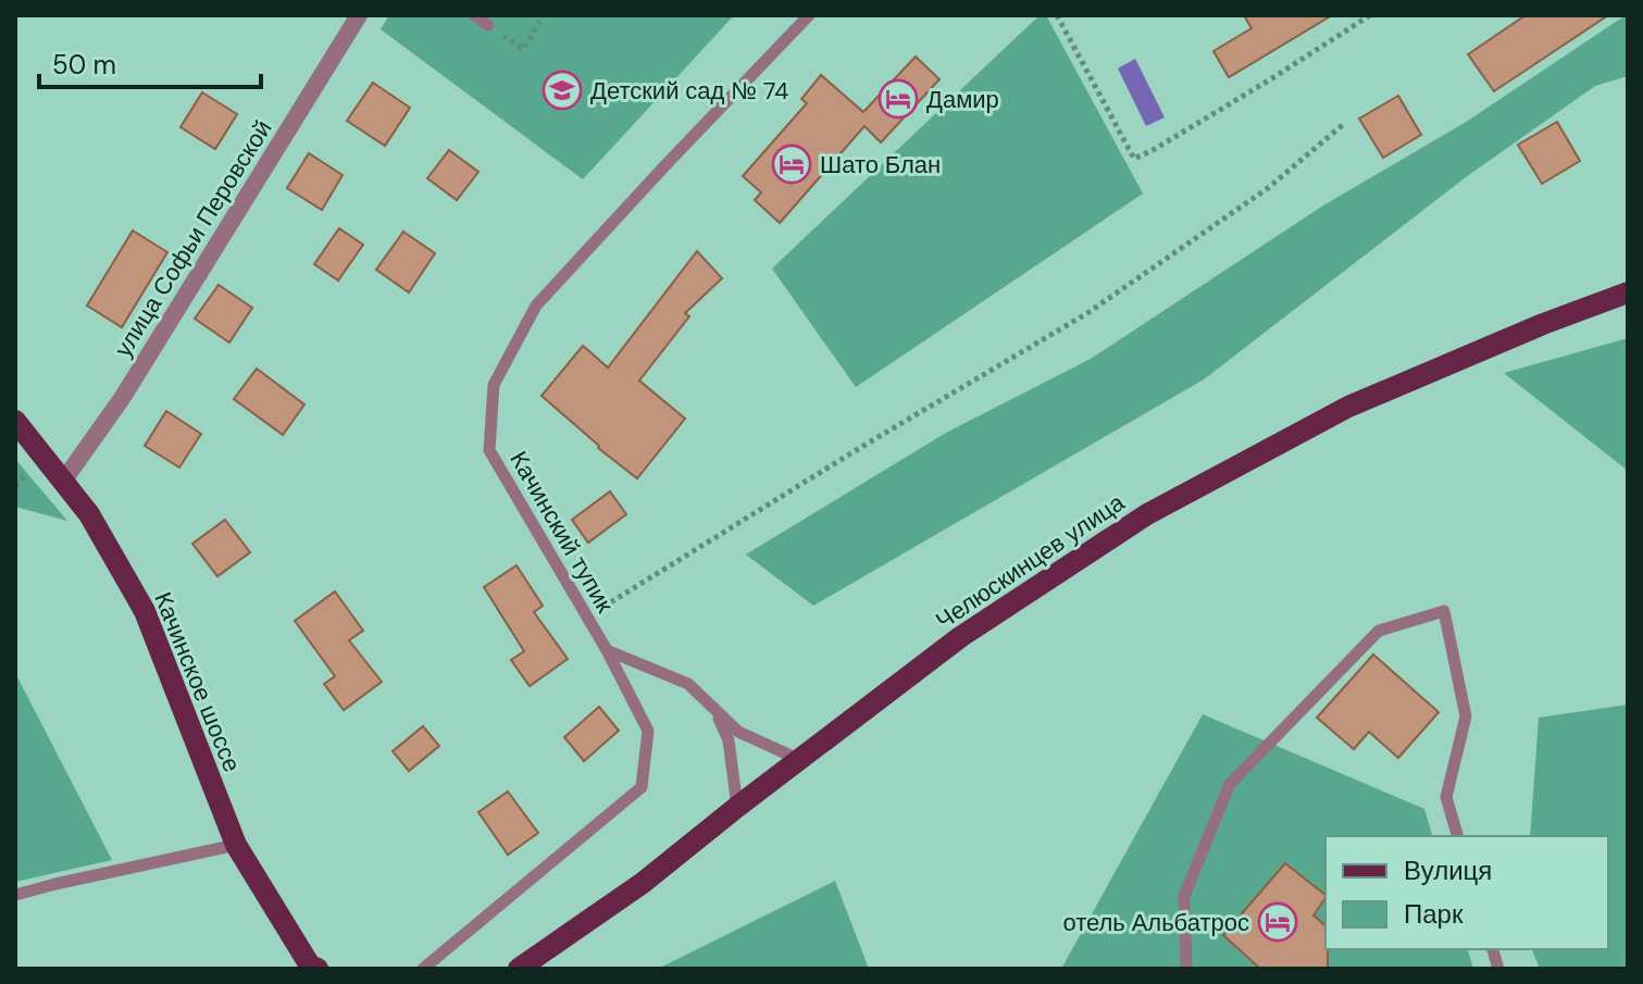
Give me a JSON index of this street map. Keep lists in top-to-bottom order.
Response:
{
  "streets": {
    "main road": ["Челюскинцев улица", "Качинское шоссе"],
    "street": ["улица Софьи Перовской"],
    "lane": ["Качинский тупик"]
  },
  "crossings": [
    ["улица Софьи Перовской", "Качинское шоссе"]
  ],
  "places": {
    "school or university": ["Детский сад № 74"],
    "hotel": ["Дамир", "Шато Блан", "отель Альбатрос"]
  },
  "legend": ["Вулиця", "Парк"],
  "scale_bar": "50 m"
}
